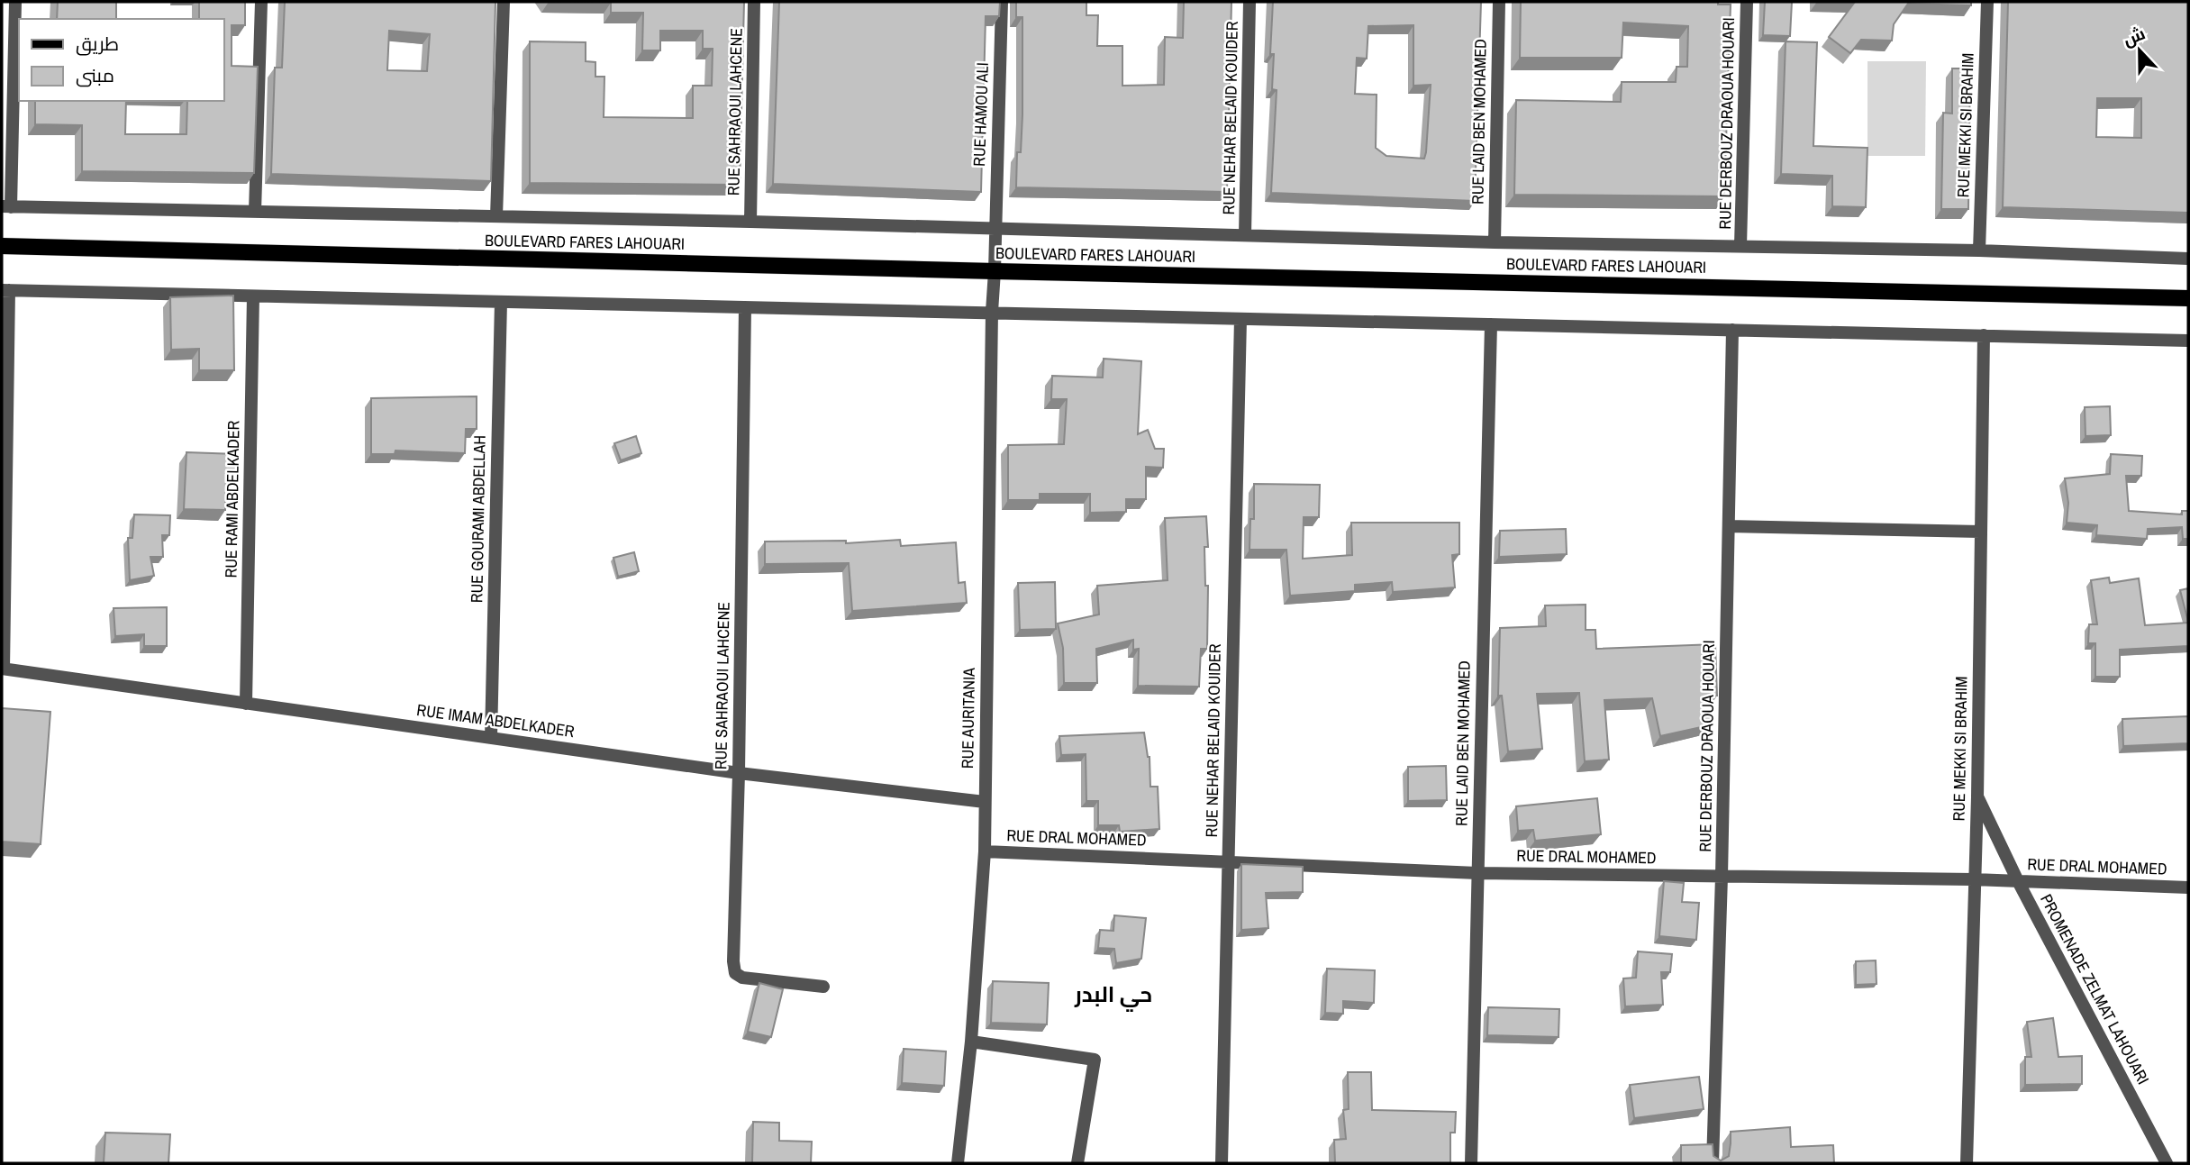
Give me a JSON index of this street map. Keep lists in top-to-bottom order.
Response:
{
  "streets": {
    "main road": ["BOULEVARD FARES LAHOUARI"],
    "street": [
      "RUE SAHRAOUI LAHCENE",
      "RUE HAMOU ALI",
      "RUE NEHAR BELAID KOUIDER",
      "RUE LAID BEN MOHAMED",
      "RUE DERBOUZ DRAOUA HOUARI",
      "RUE MEKKI SI BRAHIM",
      "RUE RAMI ABDELKADER",
      "RUE GOURAMI ABDELLAH",
      "RUE AURITANIA",
      "RUE IMAM ABDELKADER",
      "RUE DRAL MOHAMED",
      "PROMENADE ZELMAT LAHOUARI"
    ]
  },
  "crossings": [
    ["RUE SAHRAOUI LAHCENE", "RUE IMAM ABDELKADER"],
    ["RUE HAMOU ALI", "BOULEVARD FARES LAHOUARI"],
    ["RUE HAMOU ALI", "RUE AURITANIA"],
    ["RUE NEHAR BELAID KOUIDER", "RUE DRAL MOHAMED"],
    ["RUE LAID BEN MOHAMED", "RUE DRAL MOHAMED"],
    ["RUE DERBOUZ DRAOUA HOUARI", "RUE DRAL MOHAMED"],
    ["RUE MEKKI SI BRAHIM", "RUE DRAL MOHAMED"],
    ["RUE MEKKI SI BRAHIM", "PROMENADE ZELMAT LAHOUARI"],
    ["BOULEVARD FARES LAHOUARI", "RUE AURITANIA"],
    ["RUE RAMI ABDELKADER", "RUE IMAM ABDELKADER"],
    ["RUE GOURAMI ABDELLAH", "RUE IMAM ABDELKADER"],
    ["RUE AURITANIA", "RUE IMAM ABDELKADER"],
    ["RUE AURITANIA", "RUE DRAL MOHAMED"],
    ["RUE DRAL MOHAMED", "PROMENADE ZELMAT LAHOUARI"]
  ],
  "districts": ["حي البدر"],
  "legend": ["طريق", "مبنى"],
  "north": "top"
}
